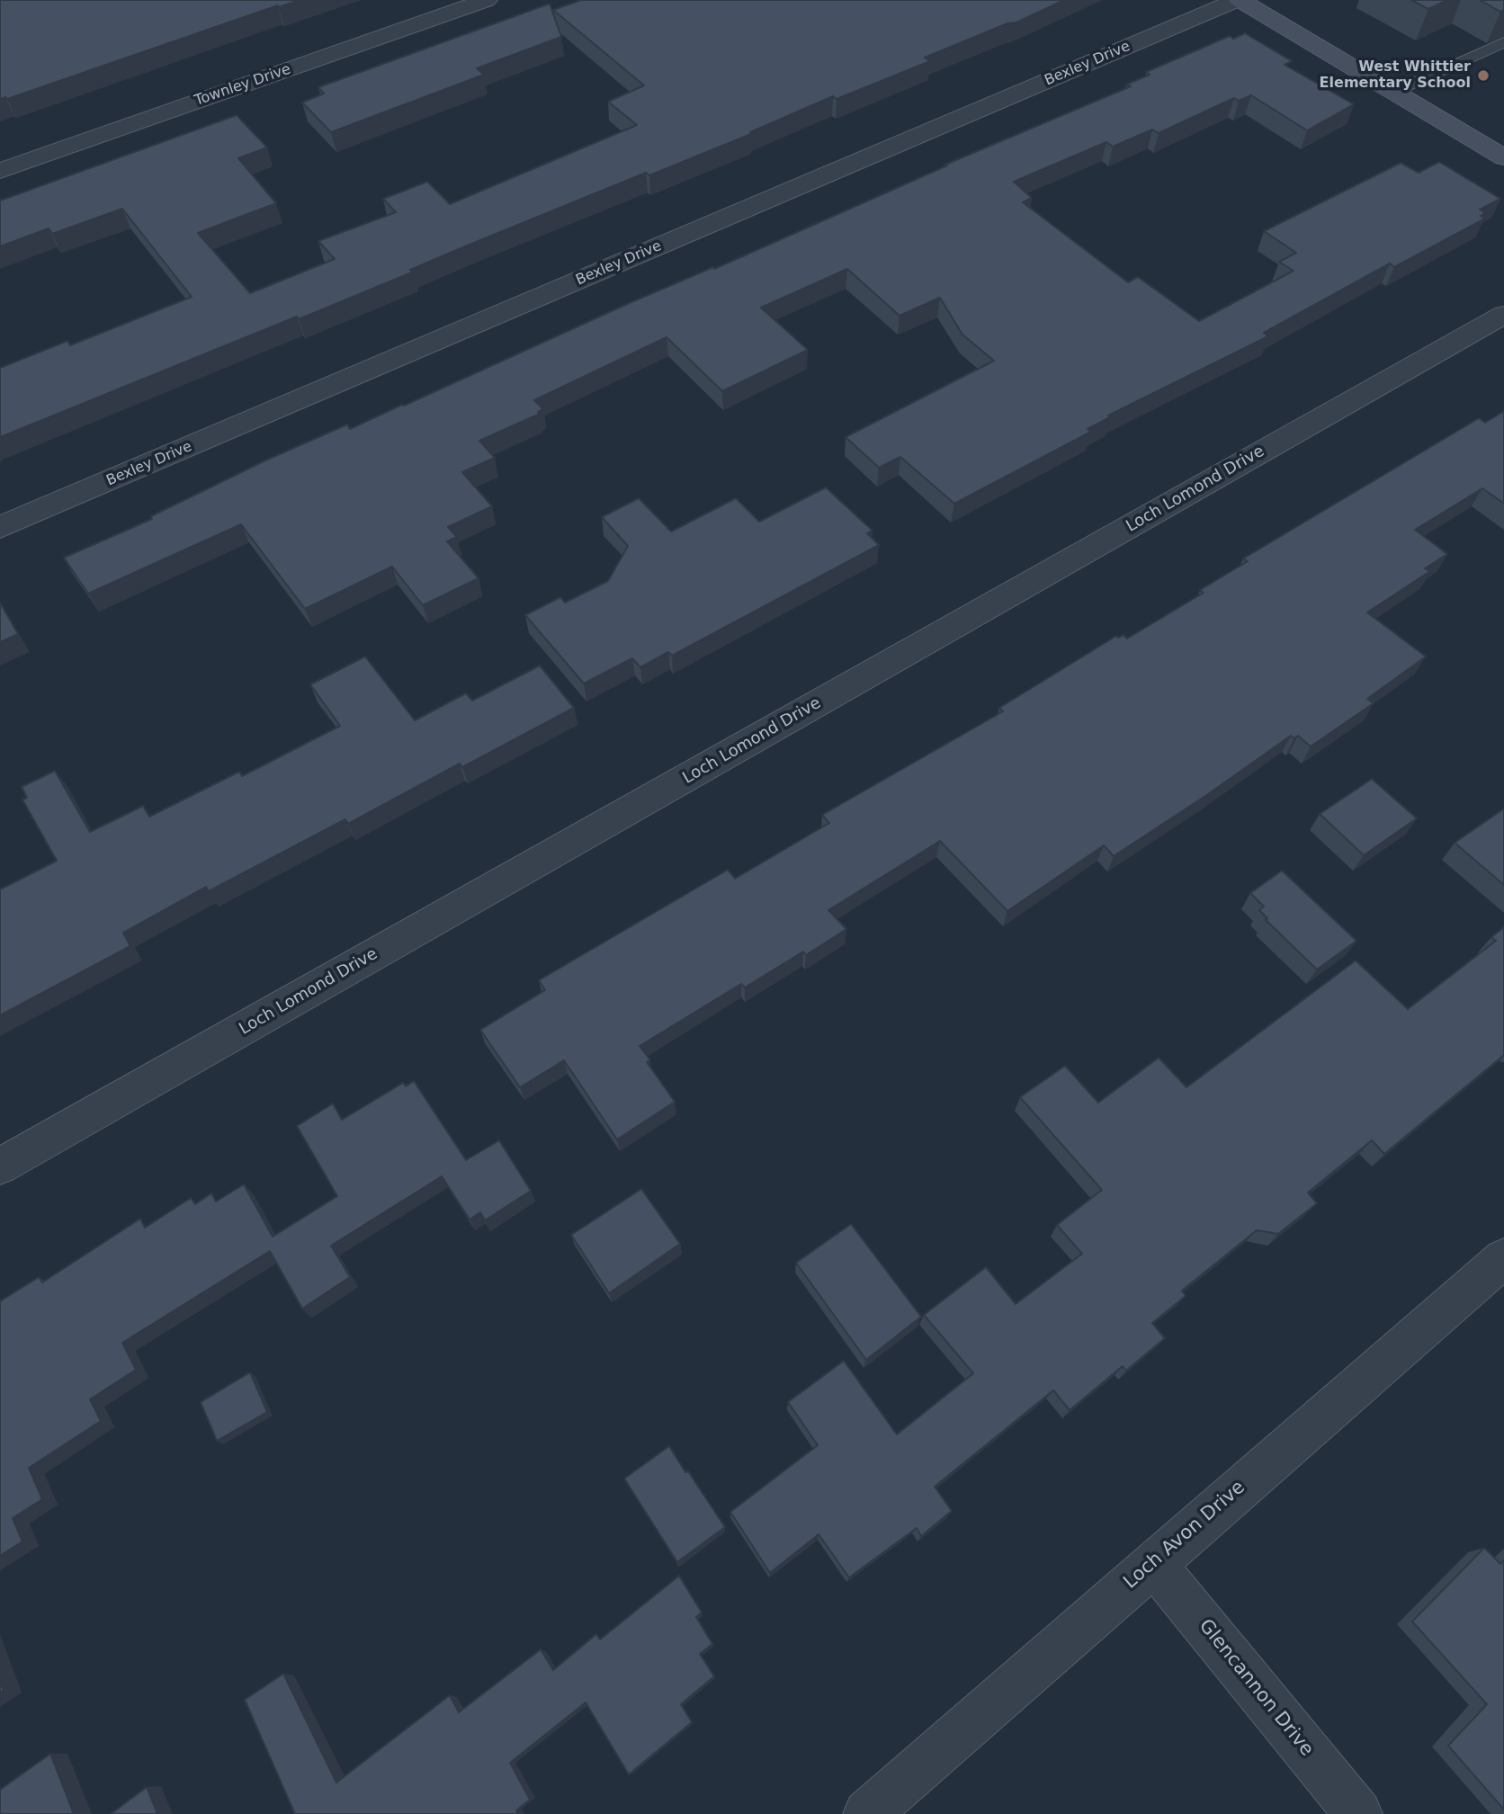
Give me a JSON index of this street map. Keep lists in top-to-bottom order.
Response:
{
  "streets": {
    "street": [
      "Bexley Drive",
      "Townley Drive",
      "Loch Lomond Drive",
      "Loch Avon Drive",
      "Glencannon Drive"
    ]
  },
  "crossings": [
    ["Loch Avon Drive", "Glencannon Drive"]
  ],
  "places": ["West Whittier Elementary School"]
}
